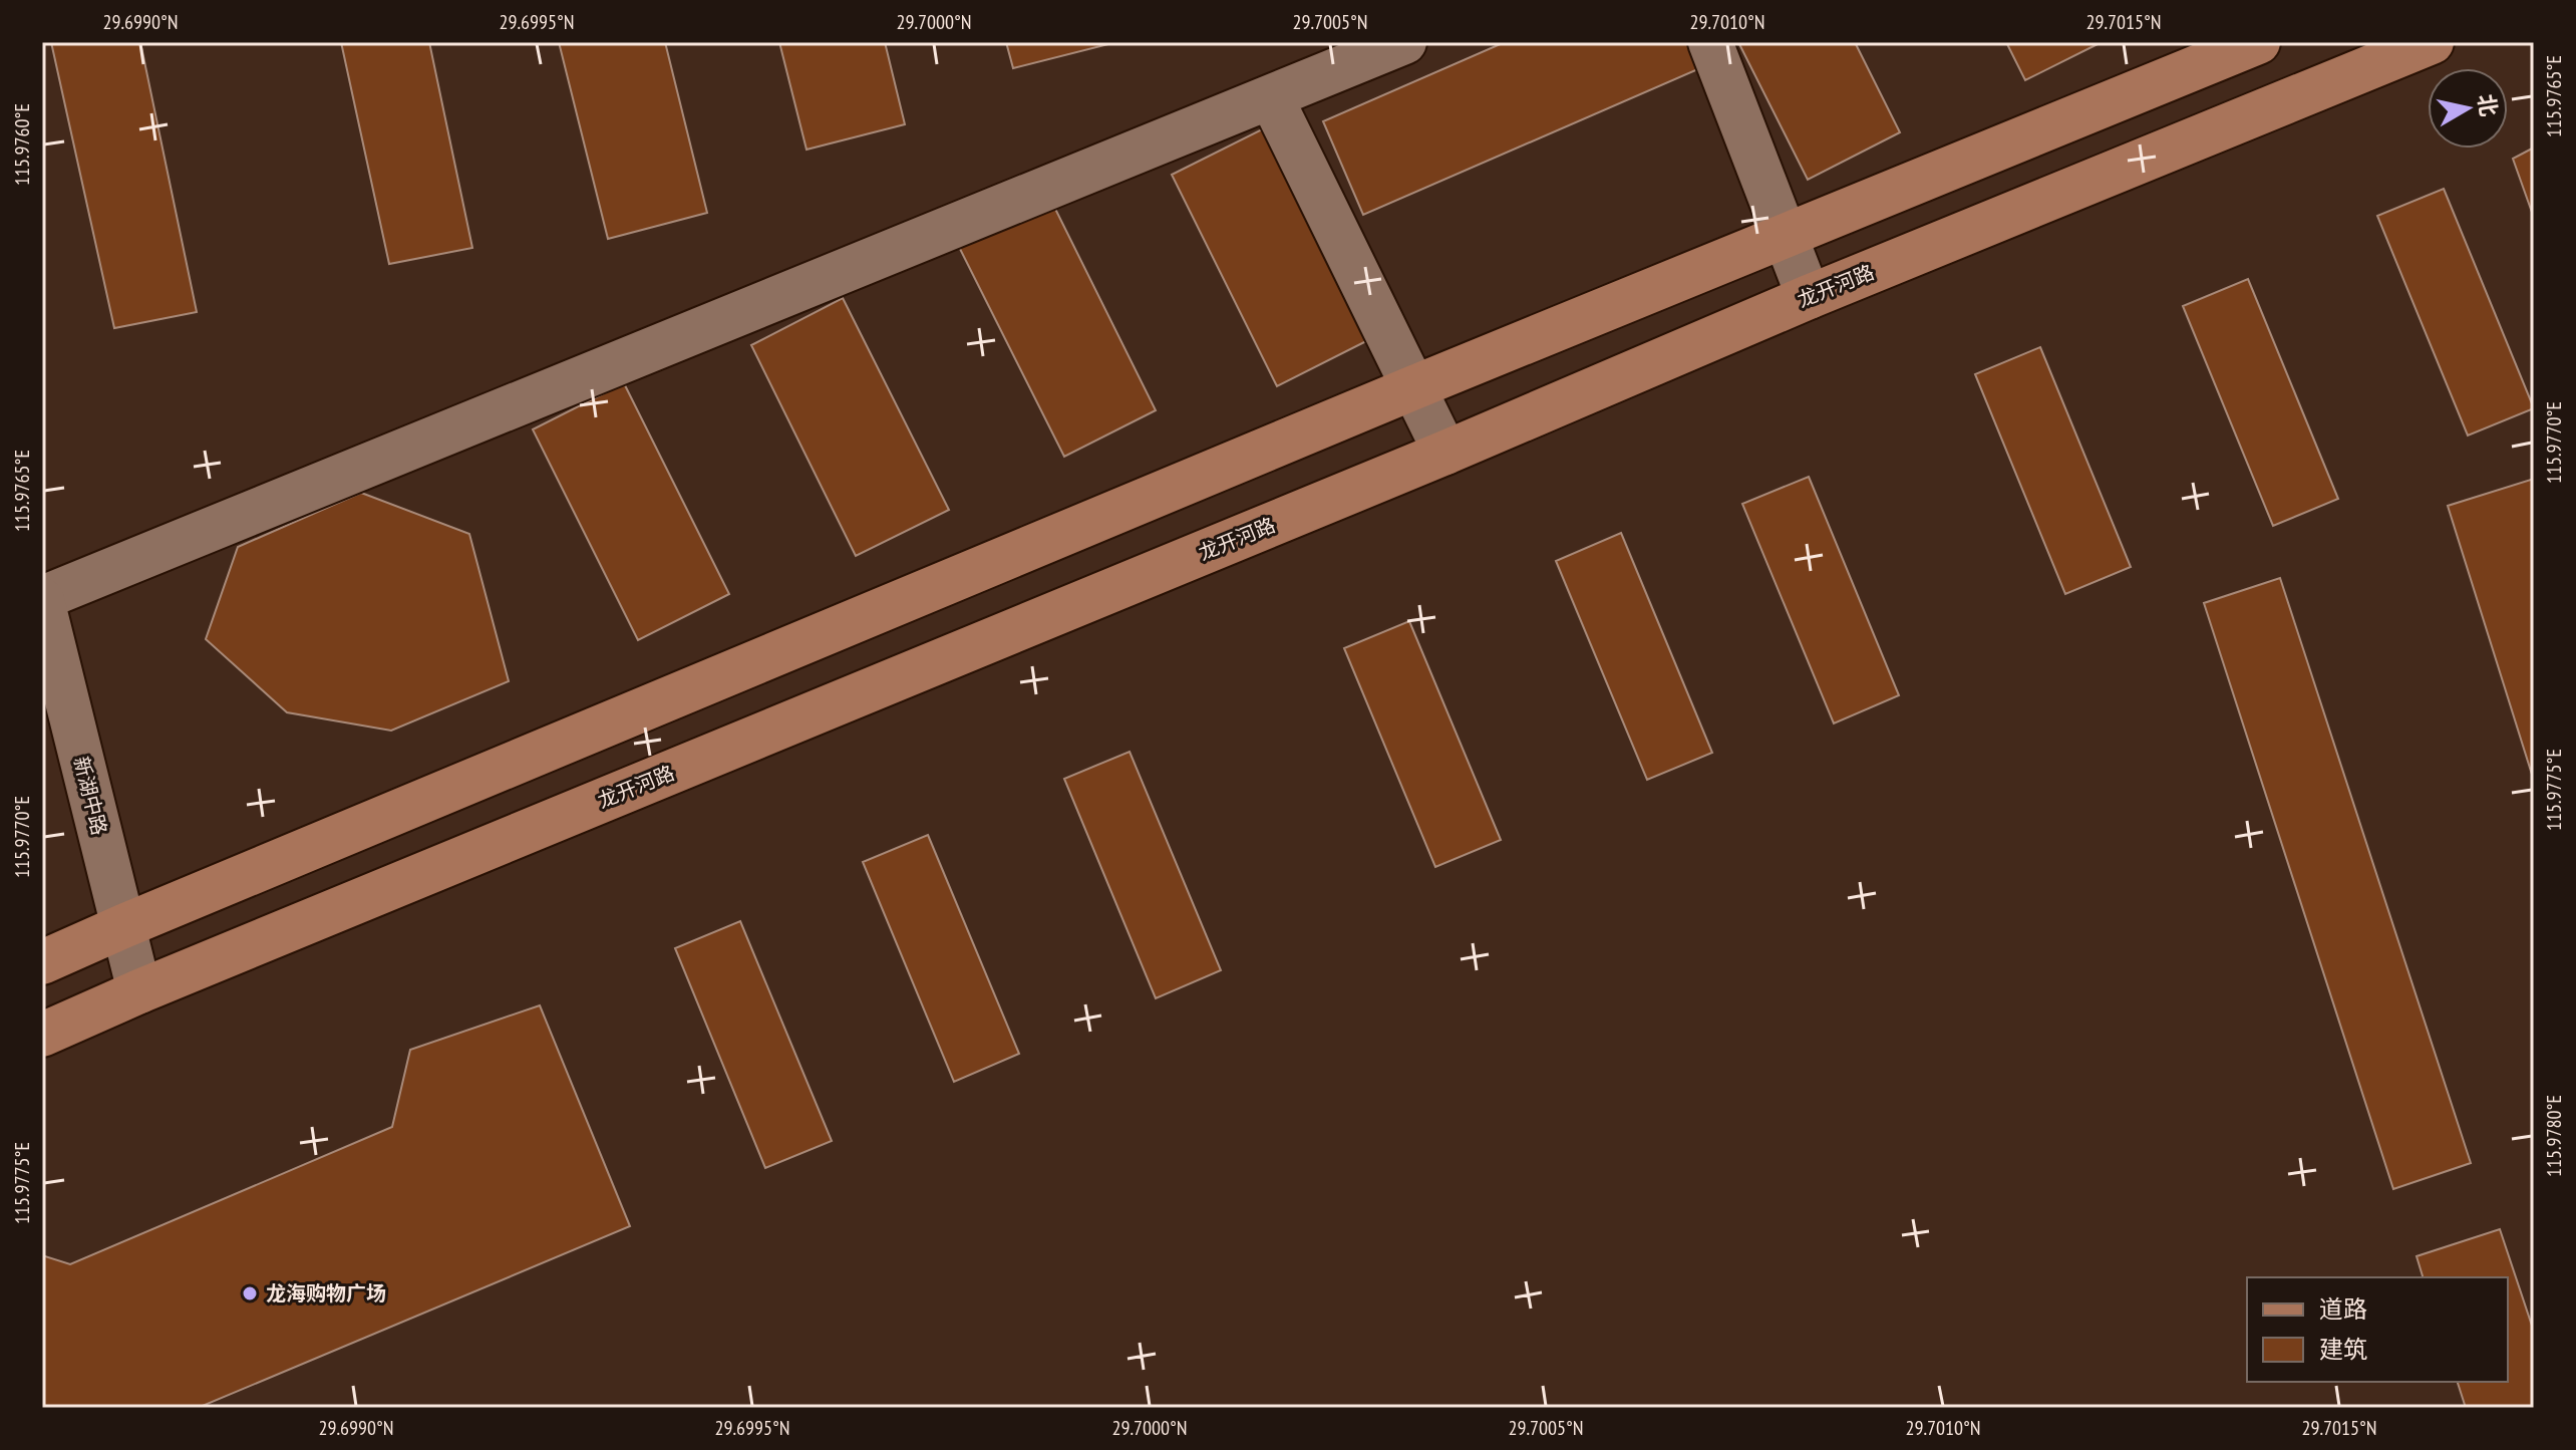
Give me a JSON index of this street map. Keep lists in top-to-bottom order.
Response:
{
  "streets": {
    "main road": ["龙开河路"],
    "street": ["新湖中路"]
  },
  "crossings": [
    ["龙开河路", "新湖中路"]
  ],
  "places": ["龙海购物广场"],
  "legend": ["道路", "建筑"],
  "north": "right",
  "coordinates": [
    "29.6990°N",
    "29.6995°N",
    "29.7000°N",
    "29.7005°N",
    "29.7010°N",
    "29.7015°N",
    "115.9765°E",
    "115.9760°E",
    "115.9770°E",
    "115.9775°E",
    "115.9780°E"
  ]
}
